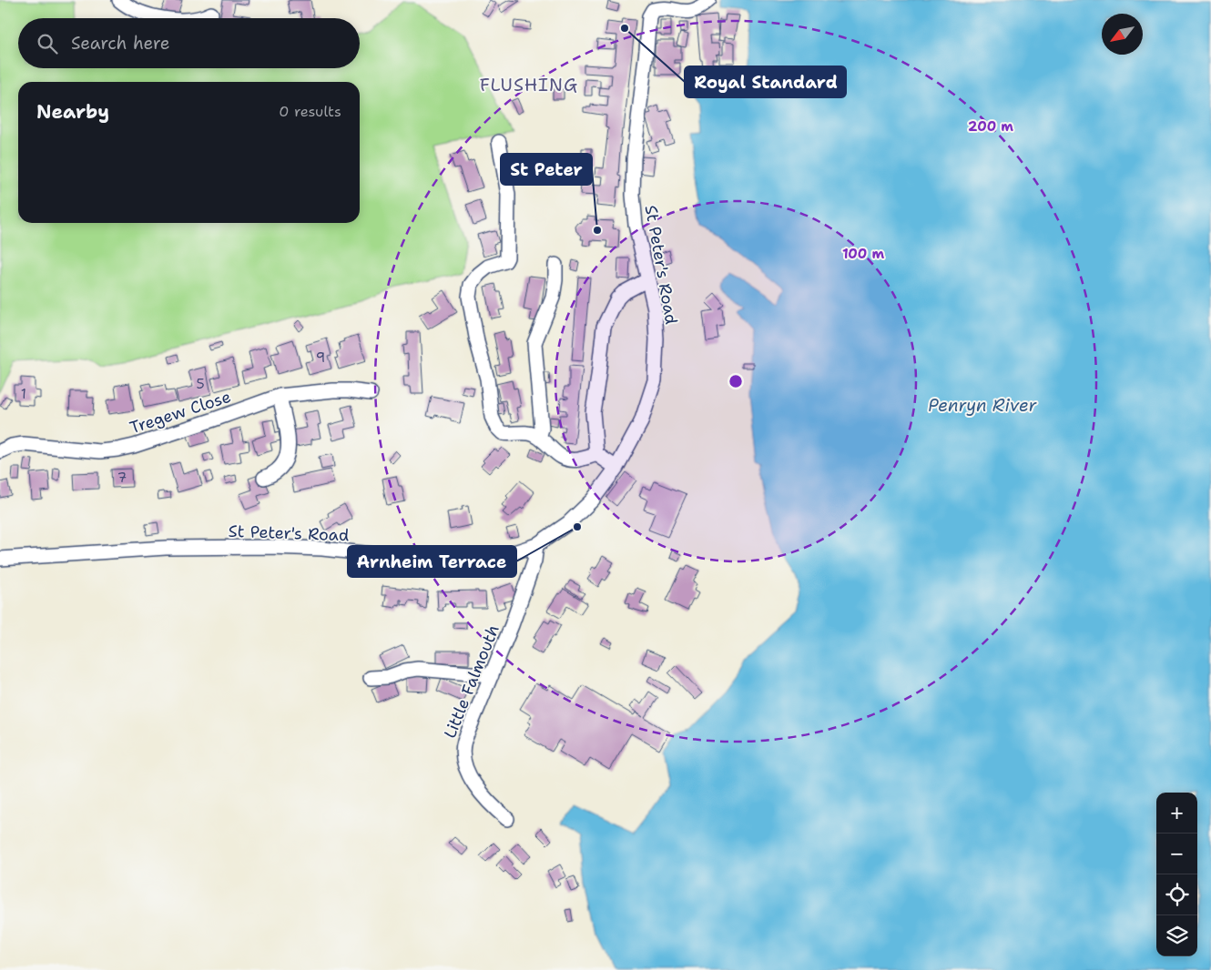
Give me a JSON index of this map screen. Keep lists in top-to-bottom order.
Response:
{
  "streets": {
    "street": ["St Peter's Road", "Tregew Close", "Little Falmouth"]
  },
  "crossings": [
    ["St Peter's Road", "Little Falmouth"]
  ],
  "districts": ["FLUSHING"],
  "water": ["Penryn River"],
  "places": ["Royal Standard", "St Peter", "Arnheim Terrace"],
  "house_numbers": [
    "9",
    "5",
    "1",
    "7"
  ],
  "north": "bottom left",
  "page": {
    "search": "Search here",
    "heading": ["Nearby", "0 results"],
    "map_buttons": ["+", "−"]
  },
  "rings": ["200 m", "100 m"]
}
